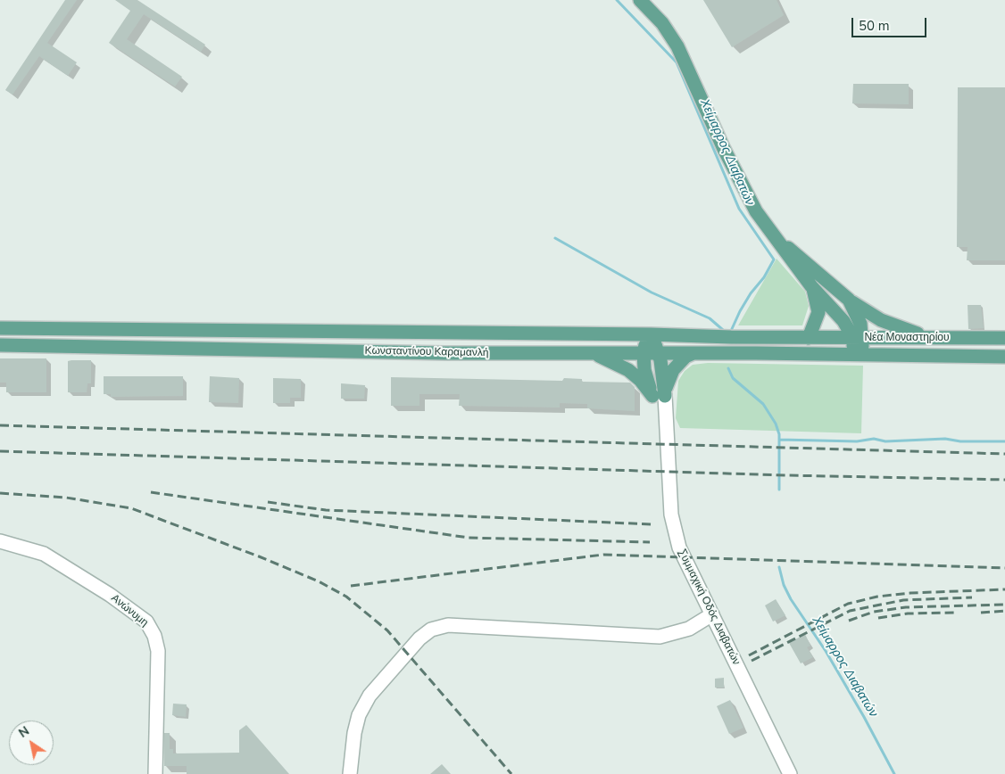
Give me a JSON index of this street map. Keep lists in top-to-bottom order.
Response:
{
  "streets": {
    "main road": ["Νέα Μοναστηρίου", "Κωνσταντίνου Καραμανλή"],
    "street": ["Συμμαχική Οδός Διαβατών", "Ανώνυμη"]
  },
  "crossings": [
    ["Νέα Μοναστηρίου", "Κωνσταντίνου Καραμανλή"]
  ],
  "water": ["Χείμαρρος Διαβατών"],
  "scale_bar": "50 m",
  "north": "top left"
}
